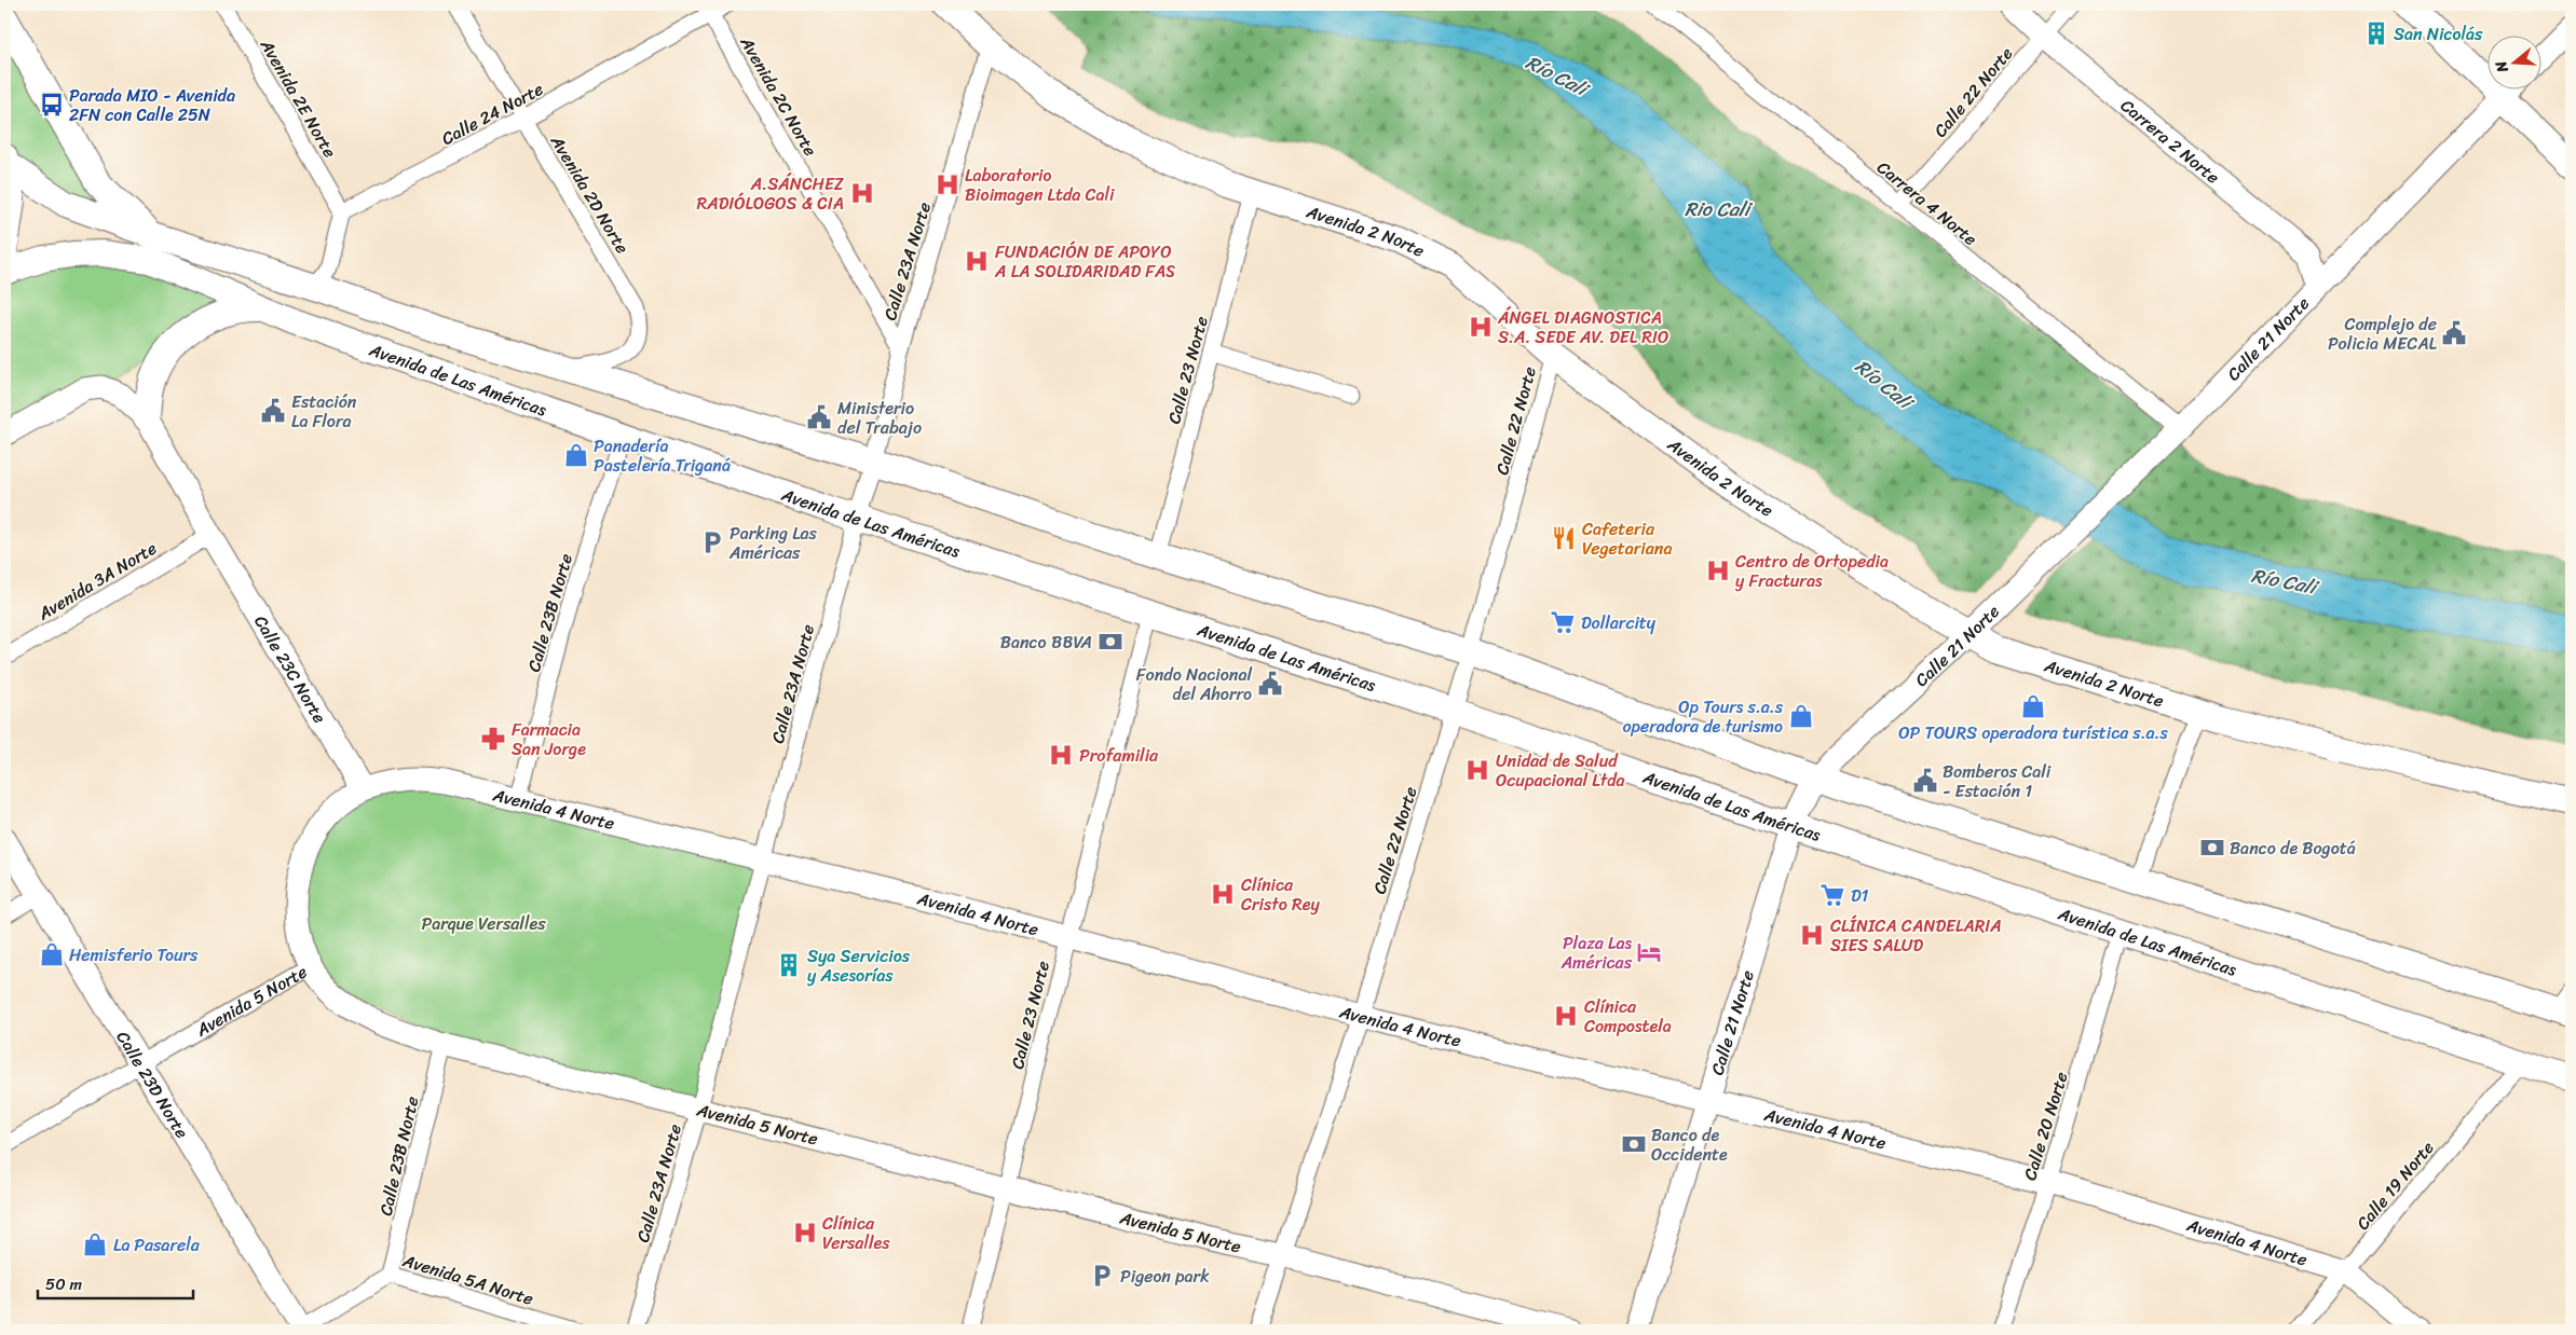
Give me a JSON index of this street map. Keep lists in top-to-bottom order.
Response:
{
  "streets": {
    "main road": ["Avenida 2 Norte", "Avenida de Las Américas"],
    "street": [
      "Calle 22 Norte",
      "Avenida 2C Norte",
      "Avenida 2E Norte",
      "Calle 24 Norte",
      "Carrera 2 Norte",
      "Avenida 2D Norte",
      "Carrera 4 Norte",
      "Calle 23A Norte",
      "Calle 21 Norte",
      "Calle 23 Norte",
      "Avenida 3A Norte",
      "Calle 23B Norte",
      "Calle 23C Norte",
      "Avenida 4 Norte",
      "Avenida 5 Norte",
      "Calle 23D Norte",
      "Calle 20 Norte",
      "Calle 19 Norte",
      "Avenida 5A Norte"
    ]
  },
  "crossings": [
    ["Calle 22 Norte", "Carrera 2 Norte"],
    ["Calle 22 Norte", "Carrera 4 Norte"],
    ["Calle 22 Norte", "Avenida 2 Norte"],
    ["Calle 22 Norte", "Avenida de Las Américas"],
    ["Calle 22 Norte", "Avenida 4 Norte"],
    ["Calle 22 Norte", "Avenida 5 Norte"],
    ["Avenida 2C Norte", "Calle 24 Norte"],
    ["Avenida 2C Norte", "Calle 23A Norte"],
    ["Avenida 2E Norte", "Calle 24 Norte"],
    ["Calle 24 Norte", "Avenida 2D Norte"],
    ["Carrera 4 Norte", "Calle 21 Norte"],
    ["Avenida 2 Norte", "Calle 23A Norte"],
    ["Avenida 2 Norte", "Calle 21 Norte"],
    ["Avenida 2 Norte", "Calle 23 Norte"],
    ["Calle 23A Norte", "Avenida de Las Américas"],
    ["Calle 23A Norte", "Avenida 4 Norte"],
    ["Calle 23A Norte", "Avenida 5 Norte"],
    ["Calle 21 Norte", "Avenida de Las Américas"],
    ["Calle 21 Norte", "Avenida 4 Norte"],
    ["Calle 23 Norte", "Avenida de Las Américas"],
    ["Calle 23 Norte", "Avenida 4 Norte"],
    ["Calle 23 Norte", "Avenida 5 Norte"],
    ["Avenida de Las Américas", "Calle 23B Norte"],
    ["Avenida de Las Américas", "Calle 20 Norte"],
    ["Avenida de Las Américas", "Calle 19 Norte"],
    ["Avenida 3A Norte", "Calle 23C Norte"],
    ["Calle 23B Norte", "Avenida 4 Norte"],
    ["Calle 23B Norte", "Avenida 5 Norte"],
    ["Calle 23B Norte", "Avenida 5A Norte"],
    ["Calle 23C Norte", "Avenida 4 Norte"],
    ["Avenida 4 Norte", "Calle 20 Norte"],
    ["Avenida 4 Norte", "Calle 19 Norte"],
    ["Avenida 5 Norte", "Calle 23D Norte"],
    ["Calle 23D Norte", "Avenida 5A Norte"]
  ],
  "water": ["Río Cali", "Rio Cali"],
  "parks": ["Parque Versalles"],
  "places": {
    "building": ["San Nicolás", "Sya Servicios y Asesorías"],
    "bus stop": ["Parada MIO - Avenida 2FN con Calle 25N"],
    "hospital": [
      "Laboratorio Bioimagen Ltda Cali",
      "A.SÁNCHEZ RADIÓLOGOS & CIA",
      "FUNDACIÓN DE APOYO A LA SOLIDARIDAD FAS",
      "ÁNGEL DIAGNOSTICA S.A. SEDE AV. DEL RIO",
      "Centro de Ortopedia y Fracturas",
      "Profamilia",
      "Unidad de Salud Ocupacional Ltda",
      "Clínica Cristo Rey",
      "CLÍNICA CANDELARIA SIES SALUD",
      "Clínica Compostela",
      "Clínica Versalles"
    ],
    "public building": [
      "Complejo de Policia MECAL",
      "Estación La Flora",
      "Ministerio del Trabajo",
      "Fondo Nacional del Ahorro",
      "Bomberos Cali - Estación 1"
    ],
    "shop": [
      "Panadería Pastelería Triganá",
      "OP TOURS operadora turística s.a.s",
      "Op Tours s.a.s operadora de turismo",
      "Hemisferio Tours",
      "La Pasarela"
    ],
    "restaurant": ["Cafeteria Vegetariana"],
    "parking": ["Parking Las Américas", "Pigeon park"],
    "supermarket": ["Dollarcity", "D1"],
    "bank": ["Banco BBVA", "Banco de Bogotá", "Banco de Occidente"],
    "pharmacy": ["Farmacia San Jorge"],
    "hotel": ["Plaza Las Américas"]
  },
  "scale_bar": "50 m",
  "north": "left"
}
